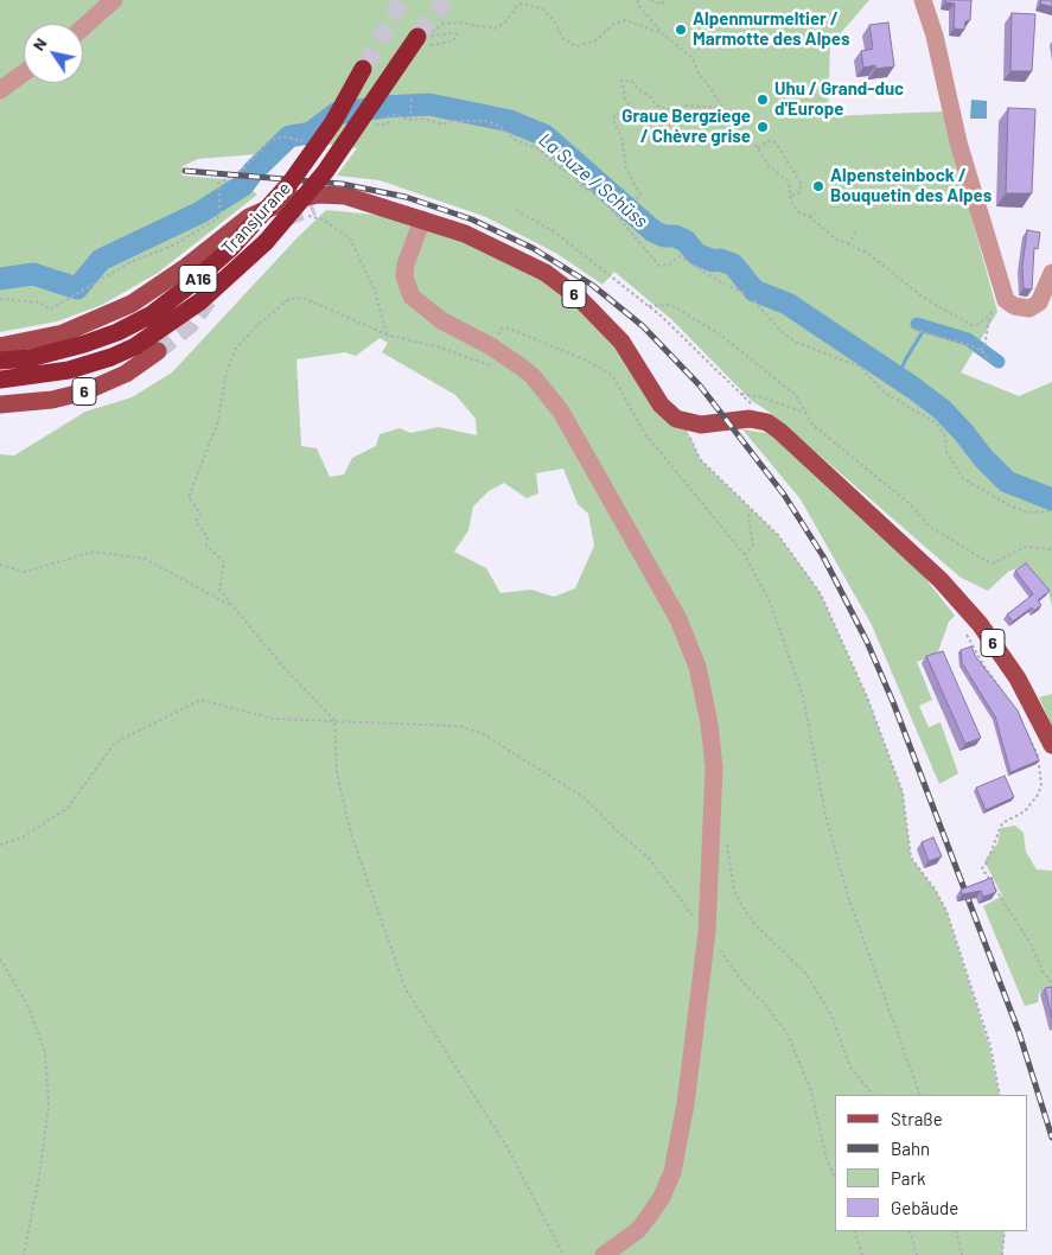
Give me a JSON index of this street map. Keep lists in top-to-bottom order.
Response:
{
  "streets": {
    "highway": ["Transjurane", "A16"],
    "main road": ["6"]
  },
  "water": ["La Suze / Schüss"],
  "places": [
    "Alpenmurmeltier / Marmotte des Alpes",
    "Uhu / Grand-duc d'Europe",
    "Graue Bergziege / Chèvre grise",
    "Alpensteinbock / Bouquetin des Alpes"
  ],
  "legend": [
    "Straße",
    "Bahn",
    "Park",
    "Gebäude"
  ],
  "north": "top left"
}
